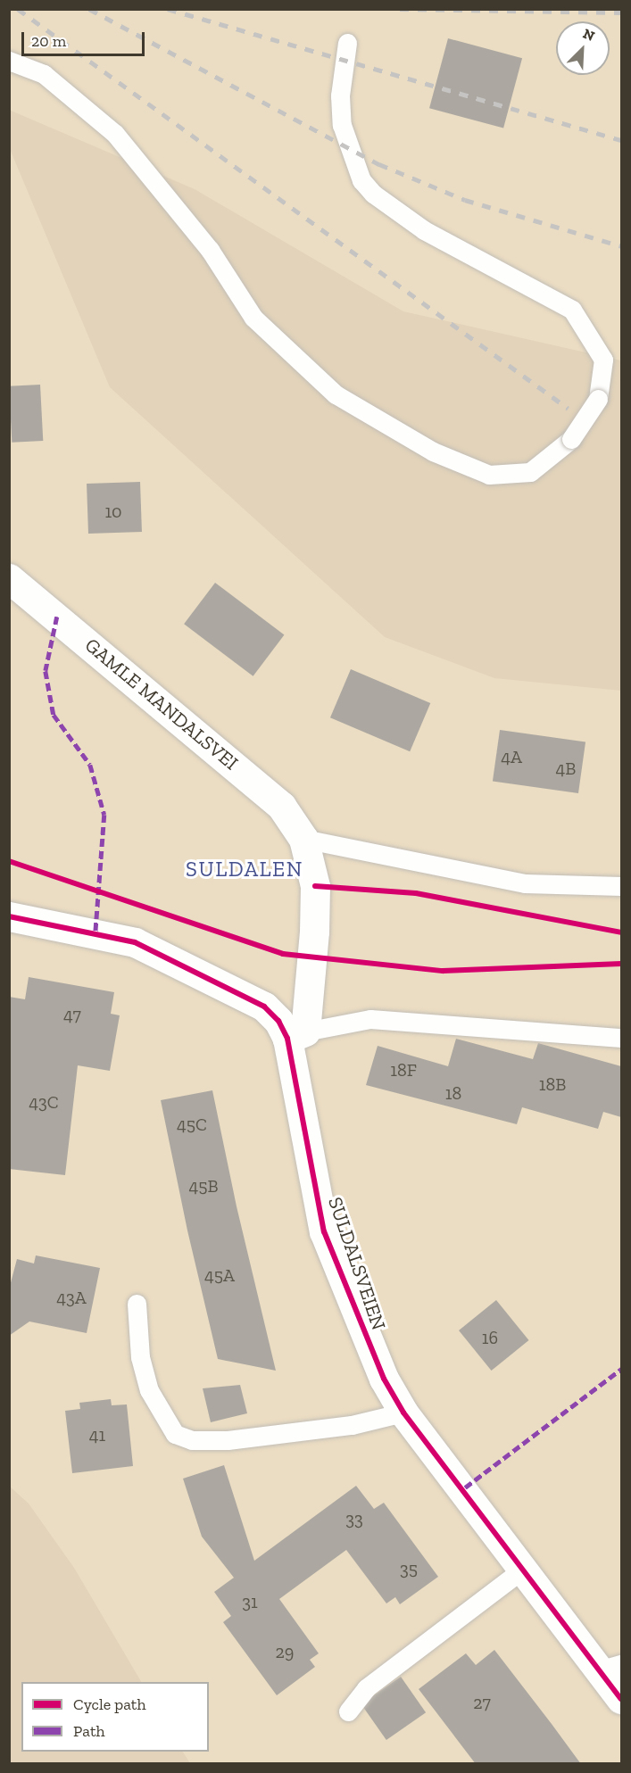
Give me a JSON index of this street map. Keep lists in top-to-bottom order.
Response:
{
  "streets": {
    "street": ["GAMLE MANDALSVEI", "SULDALSVEIEN"]
  },
  "crossings": [
    ["GAMLE MANDALSVEI", "SULDALSVEIEN"]
  ],
  "districts": ["SULDALEN"],
  "house_numbers": [
    "10",
    "4A",
    "4B",
    "47",
    "18F",
    "18B",
    "18",
    "43C",
    "45C",
    "45B",
    "45A",
    "43A",
    "16",
    "41",
    "33",
    "35",
    "31",
    "29",
    "27"
  ],
  "legend": ["Cycle path", "Path"],
  "scale_bar": "20 m",
  "north": "top right"
}
